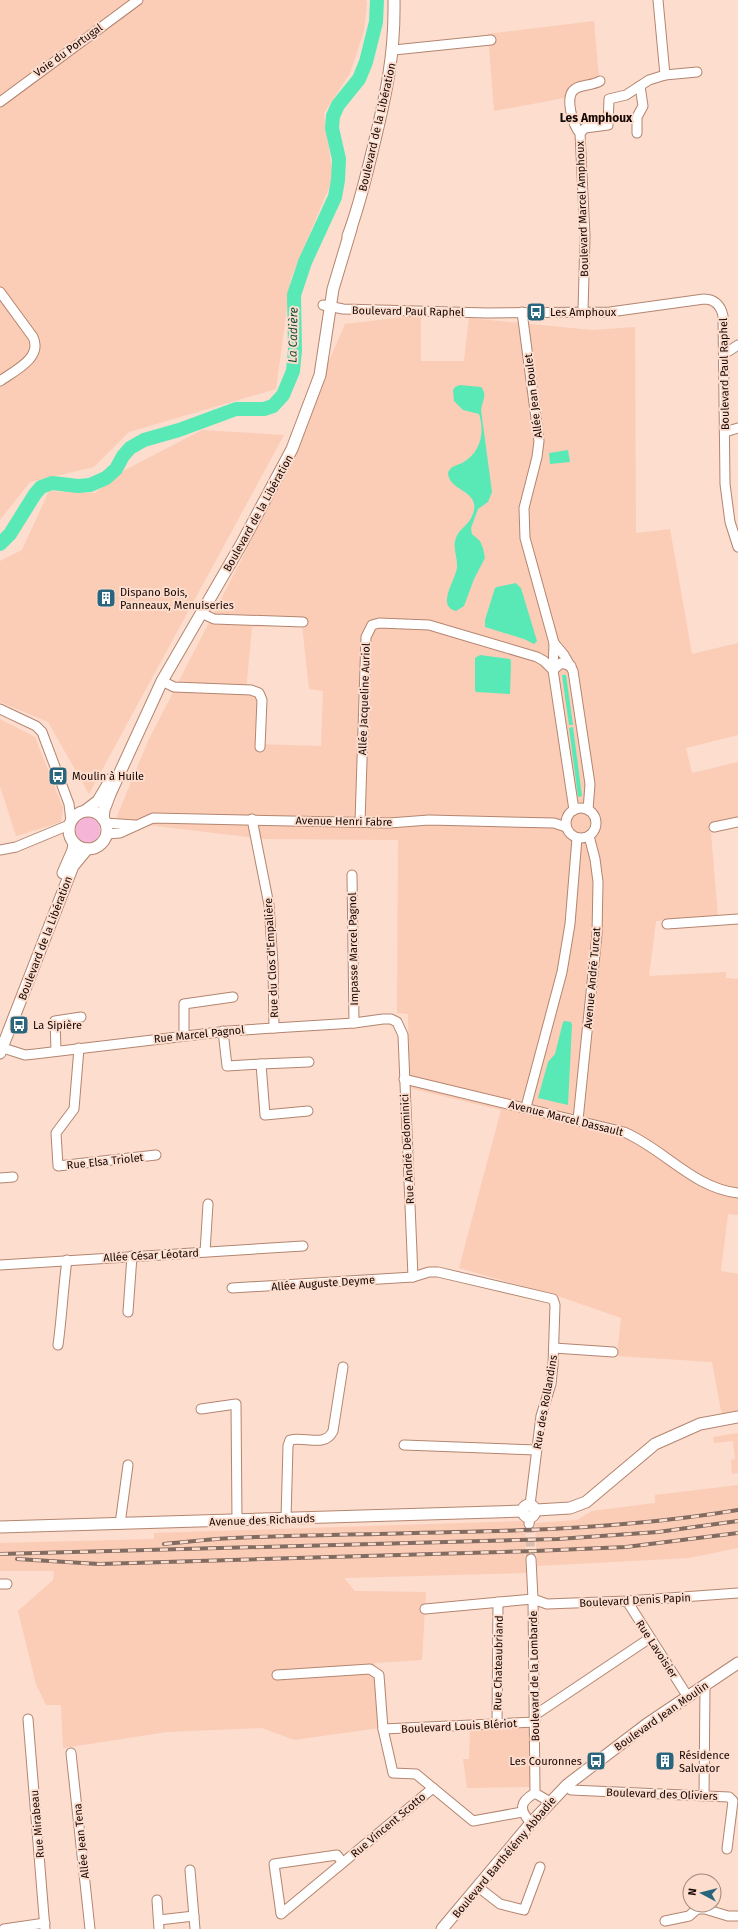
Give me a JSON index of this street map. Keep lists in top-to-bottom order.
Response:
{
  "streets": {
    "street": [
      "Voie du Portugal",
      "Boulevard de la Libération",
      "Boulevard Marcel Amphoux",
      "Boulevard Paul Raphel",
      "Allée Jean Boulet",
      "Allée Jacqueline Auriol",
      "Avenue Henri Fabre",
      "Impasse Marcel Pagnol",
      "Rue du Clos d'Empalière",
      "Avenue André Turcat",
      "Rue Marcel Pagnol",
      "Avenue Marcel Dassault",
      "Rue André Dedominici",
      "Rue Elsa Triolet",
      "Allée César Léotard",
      "Allée Auguste Deyme",
      "Rue des Rollandins",
      "Avenue des Richauds",
      "Boulevard Denis Papin",
      "Rue Lavoisier",
      "Rue Chateaubriand",
      "Boulevard de la Lombarde",
      "Boulevard Jean Moulin",
      "Boulevard Louis Blériot",
      "Boulevard des Oliviers",
      "Rue Mirabeau",
      "Rue Vincent Scotto",
      "Allée Jean Tena",
      "Boulevard Barthélémy Abbadie"
    ]
  },
  "crossings": [
    ["Boulevard de la Libération", "Boulevard Paul Raphel"],
    ["Boulevard de la Libération", "Avenue Henri Fabre"],
    ["Boulevard de la Libération", "Rue Marcel Pagnol"],
    ["Boulevard Marcel Amphoux", "Boulevard Paul Raphel"],
    ["Boulevard Paul Raphel", "Allée Jean Boulet"],
    ["Allée Jacqueline Auriol", "Avenue Henri Fabre"],
    ["Avenue Henri Fabre", "Rue du Clos d'Empalière"],
    ["Avenue Henri Fabre", "Avenue André Turcat"],
    ["Impasse Marcel Pagnol", "Rue Marcel Pagnol"],
    ["Rue du Clos d'Empalière", "Rue Marcel Pagnol"],
    ["Avenue André Turcat", "Avenue Marcel Dassault"],
    ["Rue Marcel Pagnol", "Rue André Dedominici"],
    ["Rue Marcel Pagnol", "Rue Elsa Triolet"],
    ["Avenue Marcel Dassault", "Rue André Dedominici"],
    ["Rue André Dedominici", "Allée Auguste Deyme"],
    ["Rue André Dedominici", "Rue des Rollandins"],
    ["Allée Auguste Deyme", "Rue des Rollandins"],
    ["Rue des Rollandins", "Avenue des Richauds"],
    ["Boulevard Denis Papin", "Rue Lavoisier"],
    ["Boulevard Denis Papin", "Rue Chateaubriand"],
    ["Boulevard Denis Papin", "Boulevard de la Lombarde"],
    ["Rue Lavoisier", "Boulevard Jean Moulin"],
    ["Rue Chateaubriand", "Boulevard Louis Blériot"],
    ["Boulevard de la Lombarde", "Boulevard Louis Blériot"],
    ["Boulevard Jean Moulin", "Boulevard des Oliviers"],
    ["Boulevard Jean Moulin", "Boulevard Barthélémy Abbadie"],
    ["Boulevard des Oliviers", "Boulevard Barthélémy Abbadie"]
  ],
  "districts": ["Les Amphoux"],
  "water": ["La Cadière"],
  "places": {
    "bus stop": [
      "Les Amphoux",
      "Moulin à Huile",
      "La Sipière",
      "Les Couronnes"
    ],
    "building": ["Dispano Bois, Panneaux, Menuiseries", "Résidence Salvator"]
  },
  "north": "left"
}
